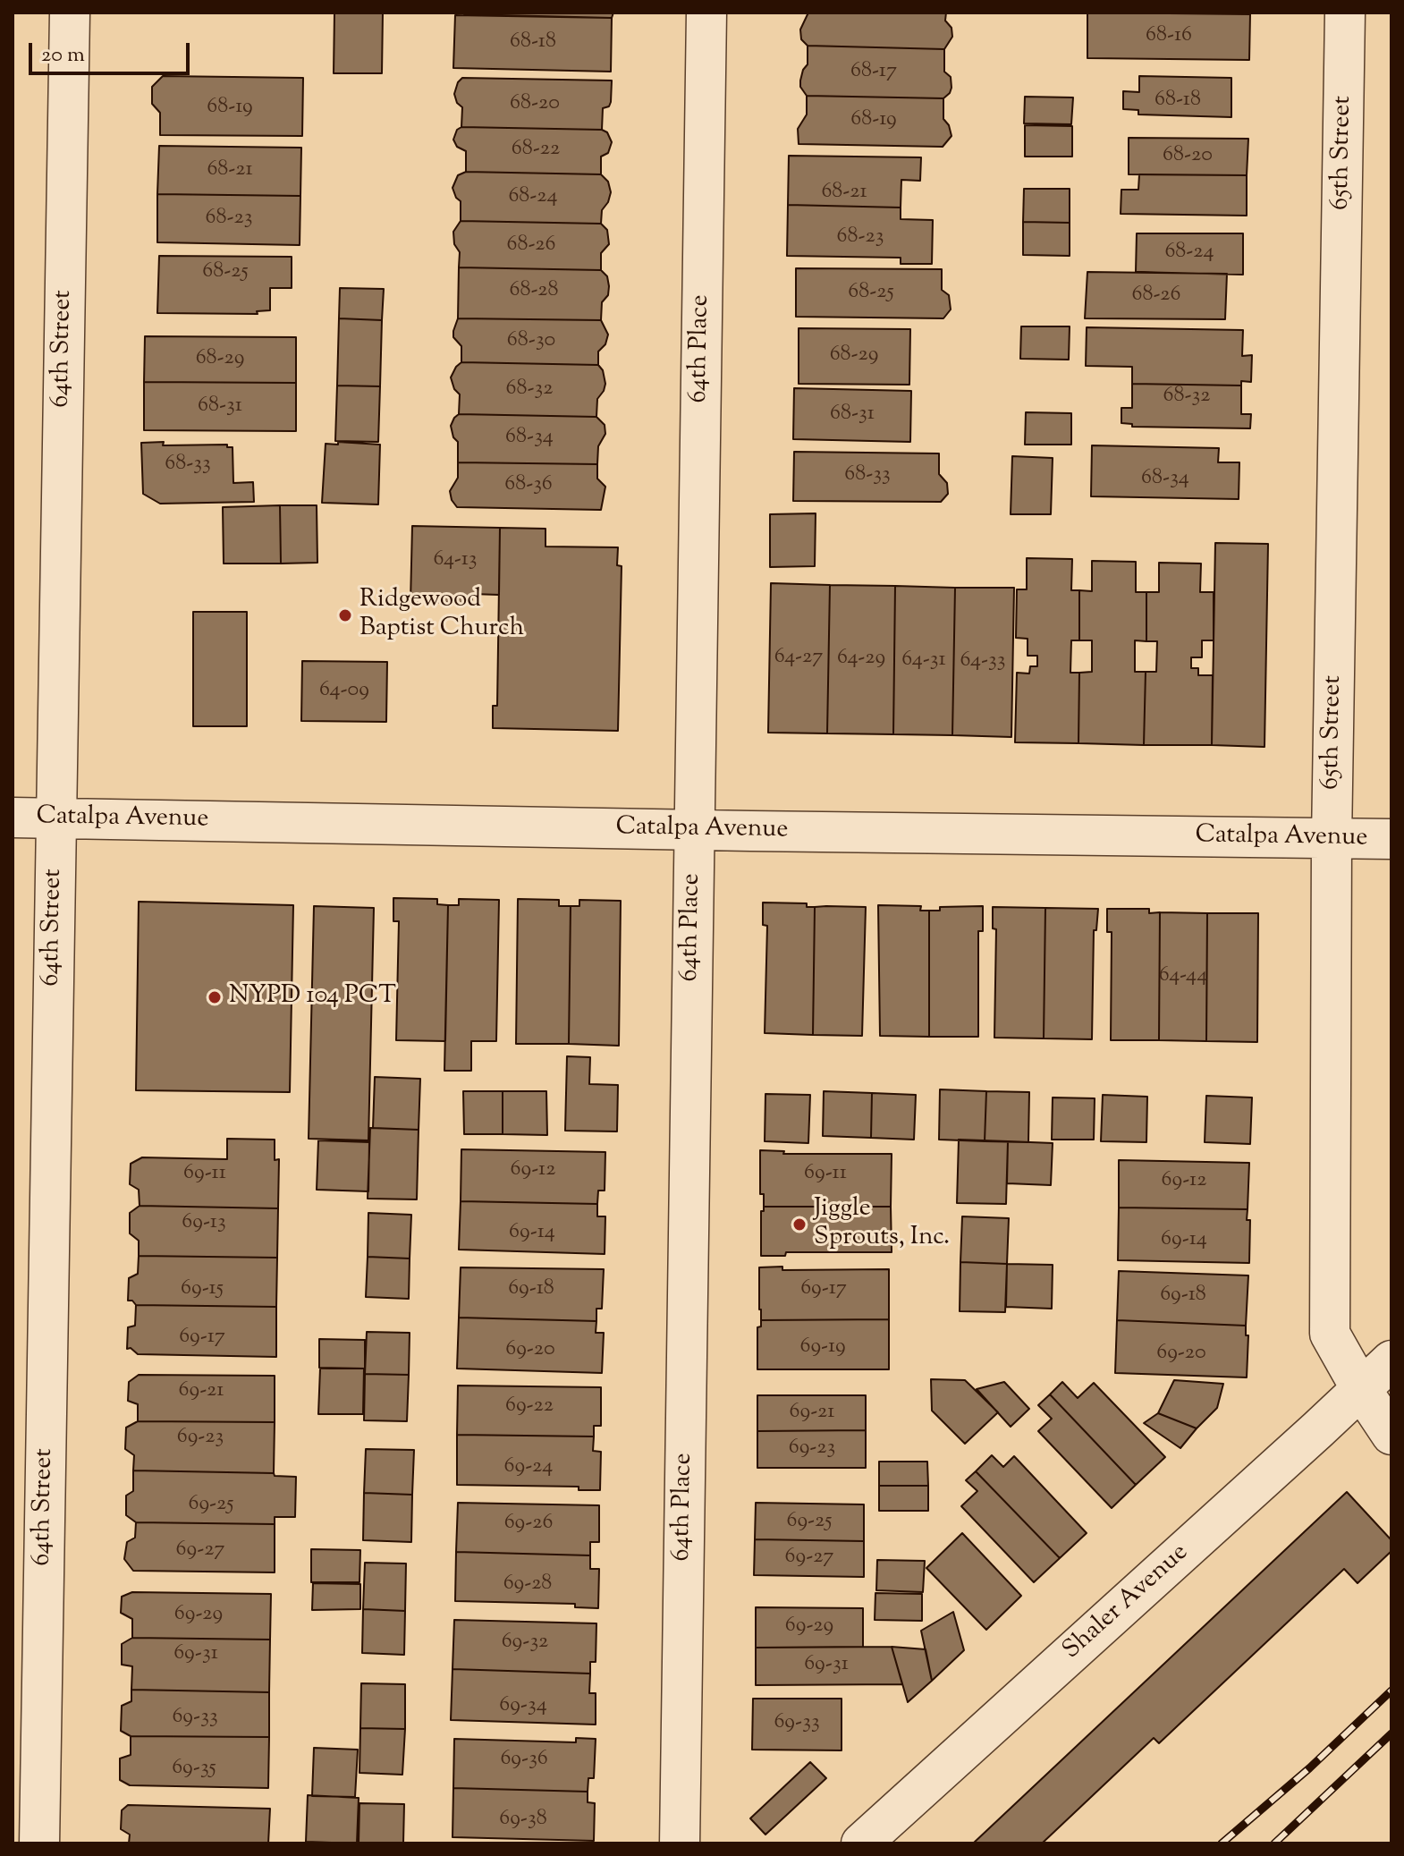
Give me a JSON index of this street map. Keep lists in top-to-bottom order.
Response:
{
  "streets": {
    "street": [
      "65th Street",
      "64th Street",
      "64th Place",
      "Catalpa Avenue",
      "Shaler Avenue"
    ]
  },
  "crossings": [
    ["65th Street", "Catalpa Avenue"],
    ["65th Street", "Shaler Avenue"],
    ["64th Street", "Catalpa Avenue"],
    ["64th Place", "Catalpa Avenue"]
  ],
  "places": ["Ridgewood Baptist Church", "NYPD 104 PCT", "Jiggle Sprouts, Inc."],
  "house_numbers": [
    "68-16",
    "68-18",
    "68-17",
    "68-18",
    "68-20",
    "68-19",
    "68-19",
    "68-22",
    "68-20",
    "68-21",
    "68-21",
    "68-24",
    "68-23",
    "68-23",
    "68-26",
    "68-24",
    "68-25",
    "68-28",
    "68-25",
    "68-26",
    "68-30",
    "68-29",
    "68-29",
    "68-32",
    "68-32",
    "68-31",
    "68-31",
    "68-34",
    "68-33",
    "68-33",
    "68-34",
    "68-36",
    "64-13",
    "64-27",
    "64-29",
    "64-31",
    "64-33",
    "64-09",
    "64-44",
    "69-12",
    "69-11",
    "69-11",
    "69-12",
    "69-13",
    "69-14",
    "69-14",
    "69-15",
    "69-18",
    "69-17",
    "69-18",
    "69-17",
    "69-19",
    "69-20",
    "69-20",
    "69-21",
    "69-22",
    "69-21",
    "69-23",
    "69-23",
    "69-24",
    "69-25",
    "69-25",
    "69-26",
    "69-27",
    "69-27",
    "69-28",
    "69-29",
    "69-29",
    "69-32",
    "69-31",
    "69-31",
    "69-34",
    "69-33",
    "69-33",
    "69-36",
    "69-35",
    "69-38"
  ],
  "scale_bar": "20 m"
}
